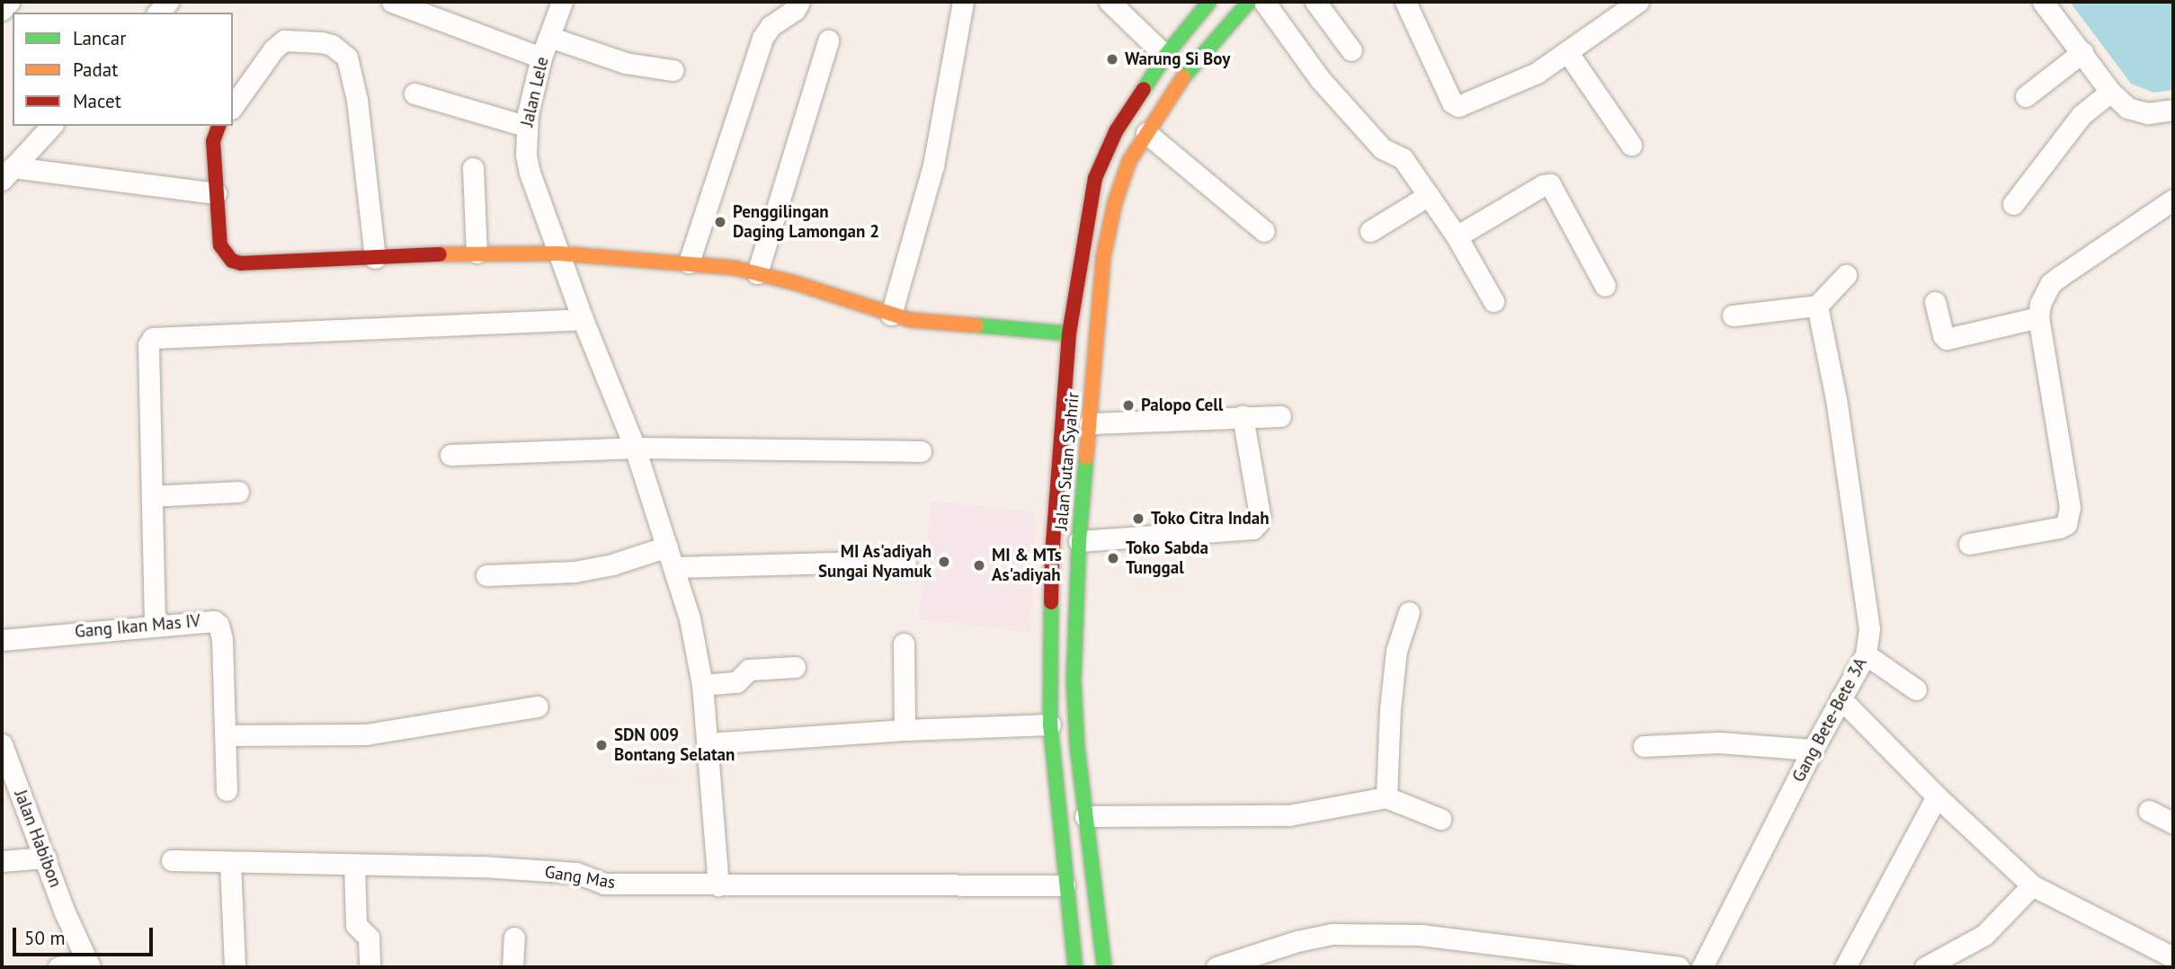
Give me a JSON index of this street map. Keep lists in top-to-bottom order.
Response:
{
  "streets": {
    "street": [
      "Jalan Lele",
      "Jalan Sutan Syahrir",
      "Gang Ikan Mas IV",
      "Gang Bete-Bete 3A",
      "Jalan Habibon",
      "Gang Mas"
    ]
  },
  "crossings": [
    ["Jalan Lele", "Gang Mas"],
    ["Jalan Sutan Syahrir", "Gang Mas"]
  ],
  "places": [
    "Warung Si Boy",
    "Penggilingan Daging Lamongan 2",
    "Palopo Cell",
    "Toko Citra Indah",
    "Toko Sabda Tunggal",
    "MI As'adiyah Sungai Nyamuk",
    "MI & MTs As'adiyah",
    "SDN 009 Bontang Selatan"
  ],
  "legend": ["Lancar", "Padat", "Macet"],
  "scale_bar": "50 m"
}
